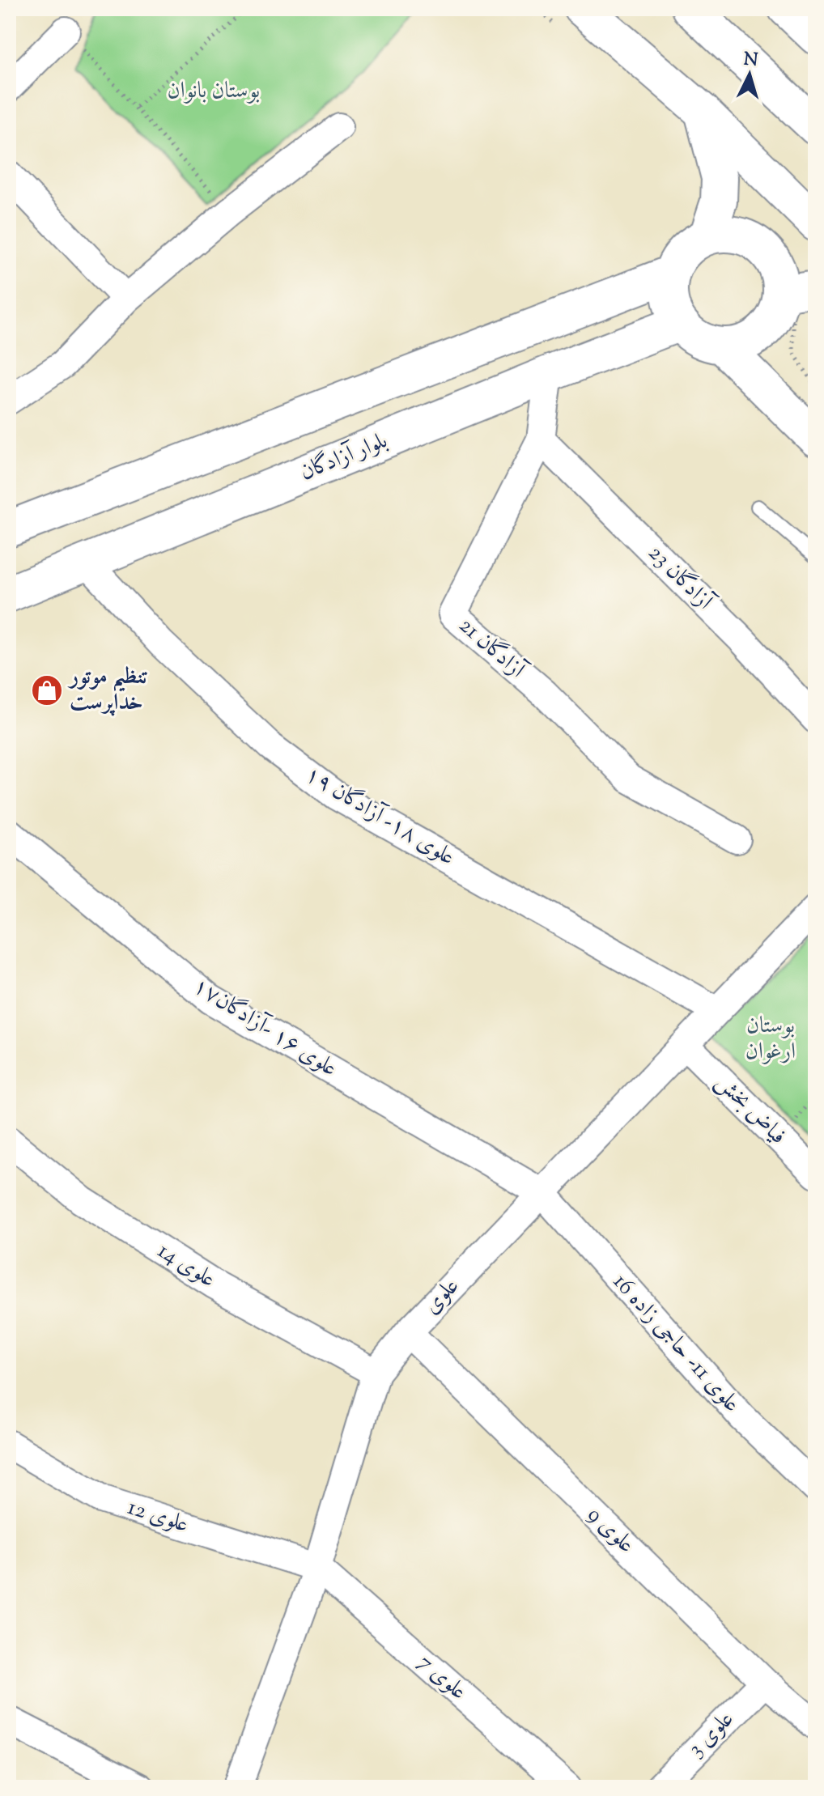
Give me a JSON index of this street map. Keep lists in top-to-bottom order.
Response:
{
  "streets": {
    "main road": ["بلوار آزادگان"],
    "street": [
      "آزادگان 23",
      "آزادگان 21",
      "علوی ۱٨- آزادگان ۱۹",
      "علوی ۱۶ -آزادگان۱۷",
      "فیاض بخش",
      "علوی 14",
      "علوی",
      "علوی 11- حاجی زاده 16",
      "علوی 12",
      "علوی 9",
      "علوی 7",
      "علوی 3"
    ]
  },
  "crossings": [
    ["بلوار آزادگان", "آزادگان 21"],
    ["بلوار آزادگان", "علوی ۱٨- آزادگان ۱۹"],
    ["آزادگان 23", "آزادگان 21"],
    ["علوی ۱٨- آزادگان ۱۹", "علوی"],
    ["علوی ۱۶ -آزادگان۱۷", "علوی"],
    ["علوی ۱۶ -آزادگان۱۷", "علوی 11- حاجی زاده 16"],
    ["فیاض بخش", "علوی"],
    ["علوی 14", "علوی"],
    ["علوی", "علوی 11- حاجی زاده 16"],
    ["علوی", "علوی 12"],
    ["علوی", "علوی 9"],
    ["علوی", "علوی 7"],
    ["علوی 12", "علوی 7"],
    ["علوی 9", "علوی 3"]
  ],
  "parks": ["بوستان بانوان", "بوستان ارغوان"],
  "places": {
    "shop": ["تنظیم موتور خداپرست"]
  },
  "north": "top"
}
